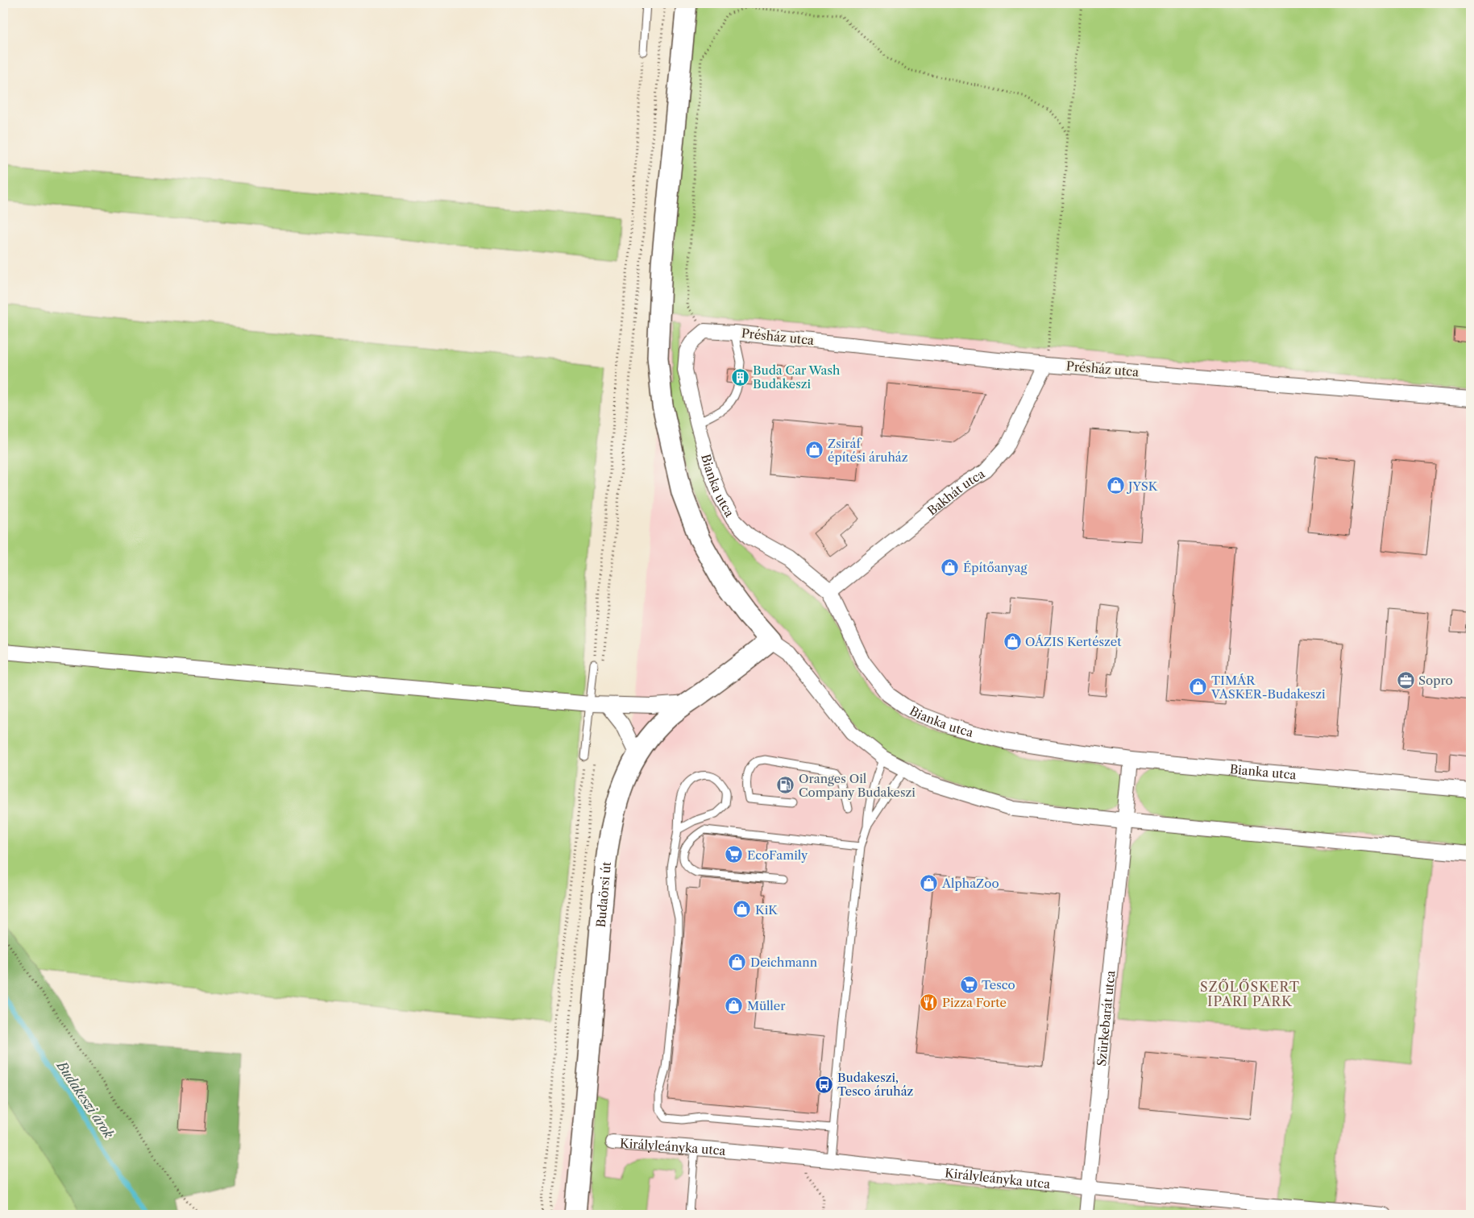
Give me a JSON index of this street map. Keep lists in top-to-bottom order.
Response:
{
  "streets": {
    "main road": ["Budaörsi út"],
    "street": [
      "Présház utca",
      "Bianka utca",
      "Bakhát utca",
      "Szürkebarát utca",
      "Királyleányka utca"
    ]
  },
  "crossings": [
    ["Présház utca", "Bakhát utca"],
    ["Bianka utca", "Bakhát utca"],
    ["Bianka utca", "Szürkebarát utca"],
    ["Szürkebarát utca", "Királyleányka utca"]
  ],
  "districts": ["SZŐLŐSKERT IPARI PARK"],
  "water": ["Budakeszi árok"],
  "places": {
    "building": ["Buda Car Wash Budakeszi"],
    "shop": [
      "Zsiráf építési áruház",
      "JYSK",
      "Építőanyag",
      "OÁZIS Kertészet",
      "TIMÁR VASKER-Budakeszi",
      "AlphaZoo",
      "KiK",
      "Deichmann",
      "Müller"
    ],
    "office": ["Sopro"],
    "fuel station": ["Oranges Oil Company Budakeszi"],
    "supermarket": ["EcoFamily", "Tesco"],
    "restaurant": ["Pizza Forte"],
    "bus stop": ["Budakeszi, Tesco áruház"]
  }
}
